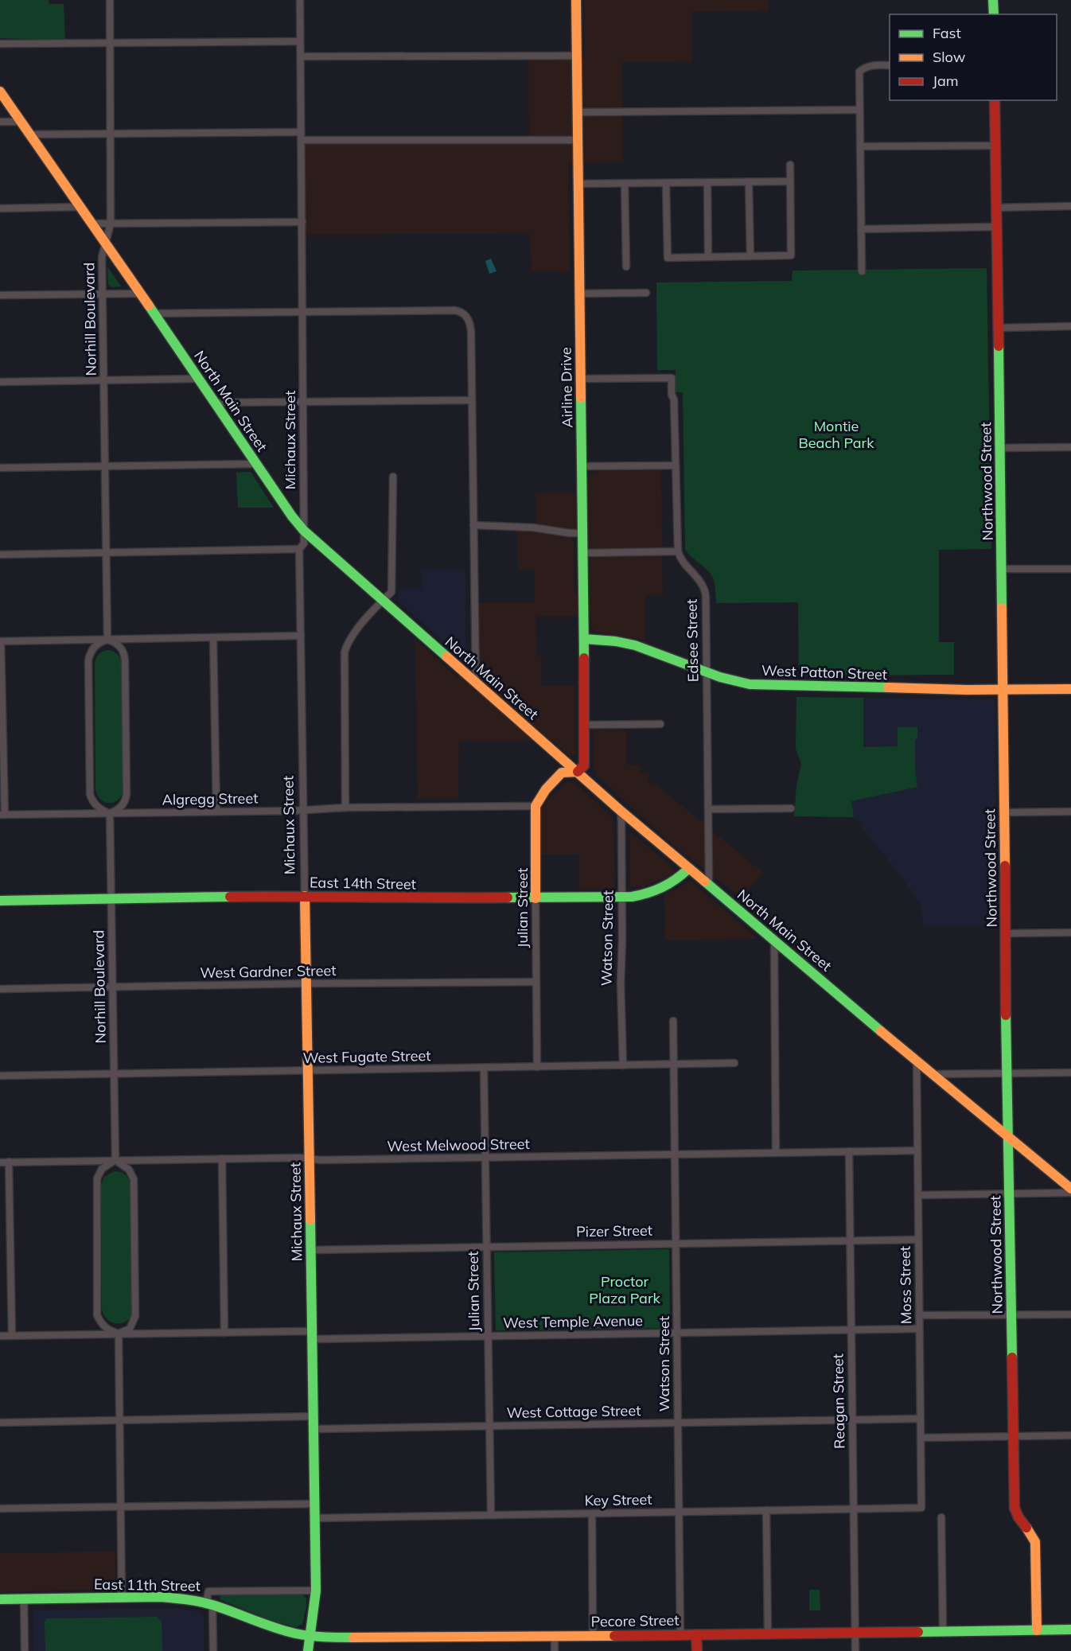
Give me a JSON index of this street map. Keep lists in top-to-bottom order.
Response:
{
  "streets": {
    "street": [
      "Norhill Boulevard",
      "Airline Drive",
      "North Main Street",
      "Michaux Street",
      "Northwood Street",
      "Edsee Street",
      "West Patton Street",
      "Algregg Street",
      "East 14th Street",
      "Julian Street",
      "Watson Street",
      "West Gardner Street",
      "West Fugate Street",
      "West Melwood Street",
      "Pizer Street",
      "Moss Street",
      "West Temple Avenue",
      "Reagan Street",
      "West Cottage Street",
      "Key Street",
      "East 11th Street",
      "Pecore Street"
    ]
  },
  "crossings": [
    ["Norhill Boulevard", "North Main Street"],
    ["Norhill Boulevard", "Algregg Street"],
    ["Norhill Boulevard", "East 14th Street"],
    ["Norhill Boulevard", "West Gardner Street"],
    ["Norhill Boulevard", "West Fugate Street"],
    ["Norhill Boulevard", "West Melwood Street"],
    ["Airline Drive", "North Main Street"],
    ["Airline Drive", "West Patton Street"],
    ["North Main Street", "Michaux Street"],
    ["North Main Street", "Northwood Street"],
    ["North Main Street", "Edsee Street"],
    ["North Main Street", "East 14th Street"],
    ["North Main Street", "Watson Street"],
    ["North Main Street", "Moss Street"],
    ["Michaux Street", "Algregg Street"],
    ["Michaux Street", "East 14th Street"],
    ["Michaux Street", "West Gardner Street"],
    ["Michaux Street", "West Fugate Street"],
    ["Michaux Street", "West Melwood Street"],
    ["Michaux Street", "Pizer Street"],
    ["Michaux Street", "West Temple Avenue"],
    ["Michaux Street", "West Cottage Street"],
    ["Michaux Street", "Key Street"],
    ["Michaux Street", "East 11th Street"],
    ["Michaux Street", "Pecore Street"],
    ["Northwood Street", "West Patton Street"],
    ["Northwood Street", "Pecore Street"],
    ["Edsee Street", "West Patton Street"],
    ["Algregg Street", "Julian Street"],
    ["East 14th Street", "Julian Street"],
    ["East 14th Street", "Watson Street"],
    ["Julian Street", "West Gardner Street"],
    ["Julian Street", "West Fugate Street"],
    ["Julian Street", "West Melwood Street"],
    ["Julian Street", "Pizer Street"],
    ["Julian Street", "West Temple Avenue"],
    ["Julian Street", "West Cottage Street"],
    ["Julian Street", "Key Street"],
    ["Watson Street", "West Fugate Street"],
    ["Watson Street", "West Melwood Street"],
    ["Watson Street", "Pizer Street"],
    ["Watson Street", "West Temple Avenue"],
    ["Watson Street", "West Cottage Street"],
    ["Watson Street", "Key Street"],
    ["Watson Street", "Pecore Street"],
    ["West Melwood Street", "Moss Street"],
    ["West Melwood Street", "Reagan Street"],
    ["Pizer Street", "Moss Street"],
    ["Pizer Street", "Reagan Street"],
    ["Moss Street", "West Temple Avenue"],
    ["Moss Street", "West Cottage Street"],
    ["Moss Street", "Key Street"],
    ["West Temple Avenue", "Reagan Street"],
    ["Reagan Street", "West Cottage Street"],
    ["Reagan Street", "Key Street"],
    ["Reagan Street", "Pecore Street"],
    ["East 11th Street", "Pecore Street"]
  ],
  "parks": ["Montie Beach Park", "Proctor Plaza Park"],
  "legend": ["Fast", "Slow", "Jam"]
}
